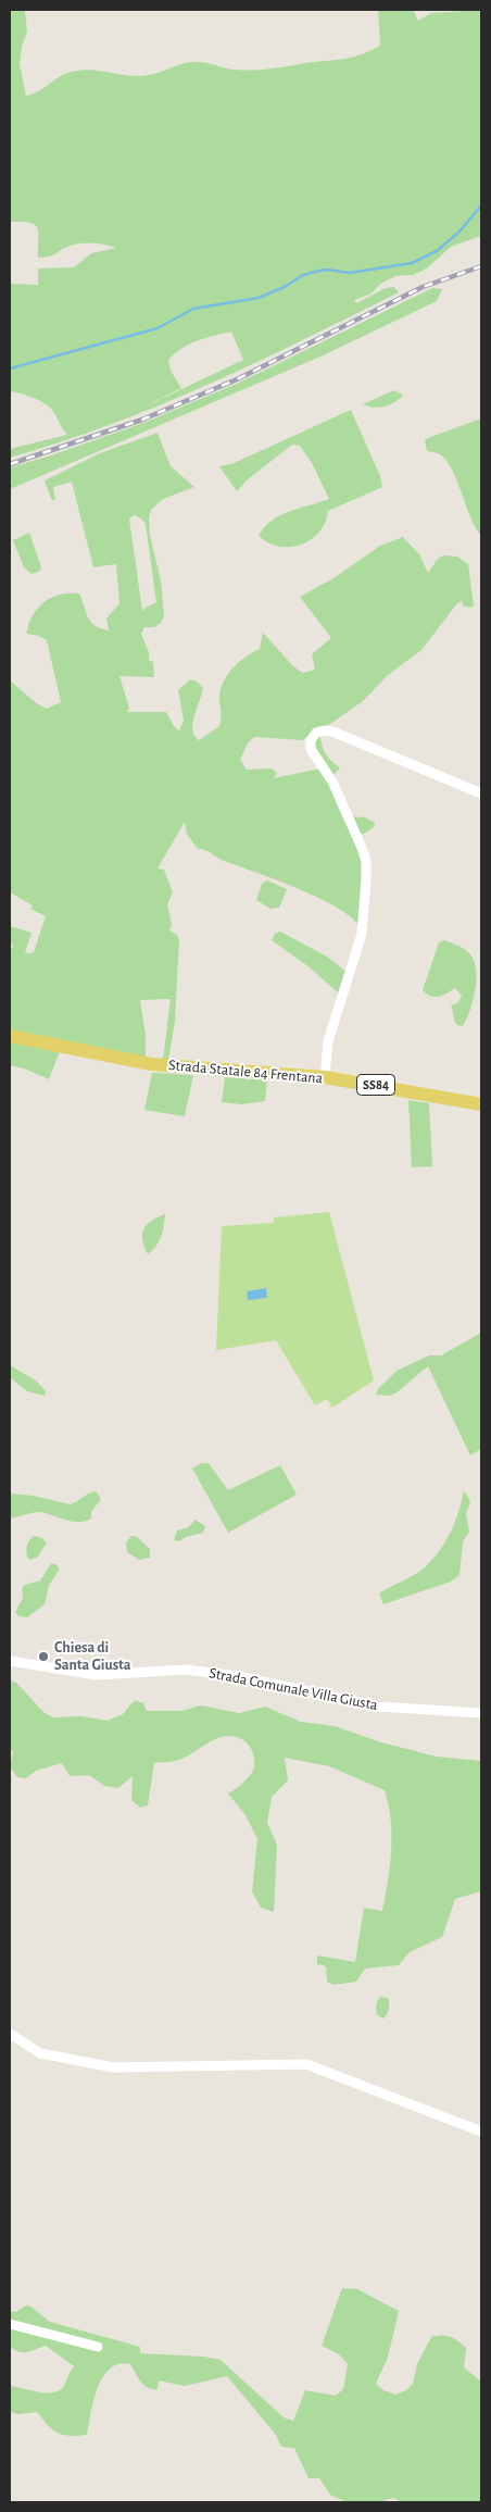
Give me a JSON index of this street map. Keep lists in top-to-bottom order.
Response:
{
  "streets": {
    "main road": ["Strada Statale 84 Frentana", "SS84"],
    "street": ["Strada Comunale Villa Giusta"]
  },
  "places": ["Chiesa di Santa Giusta"]
}
